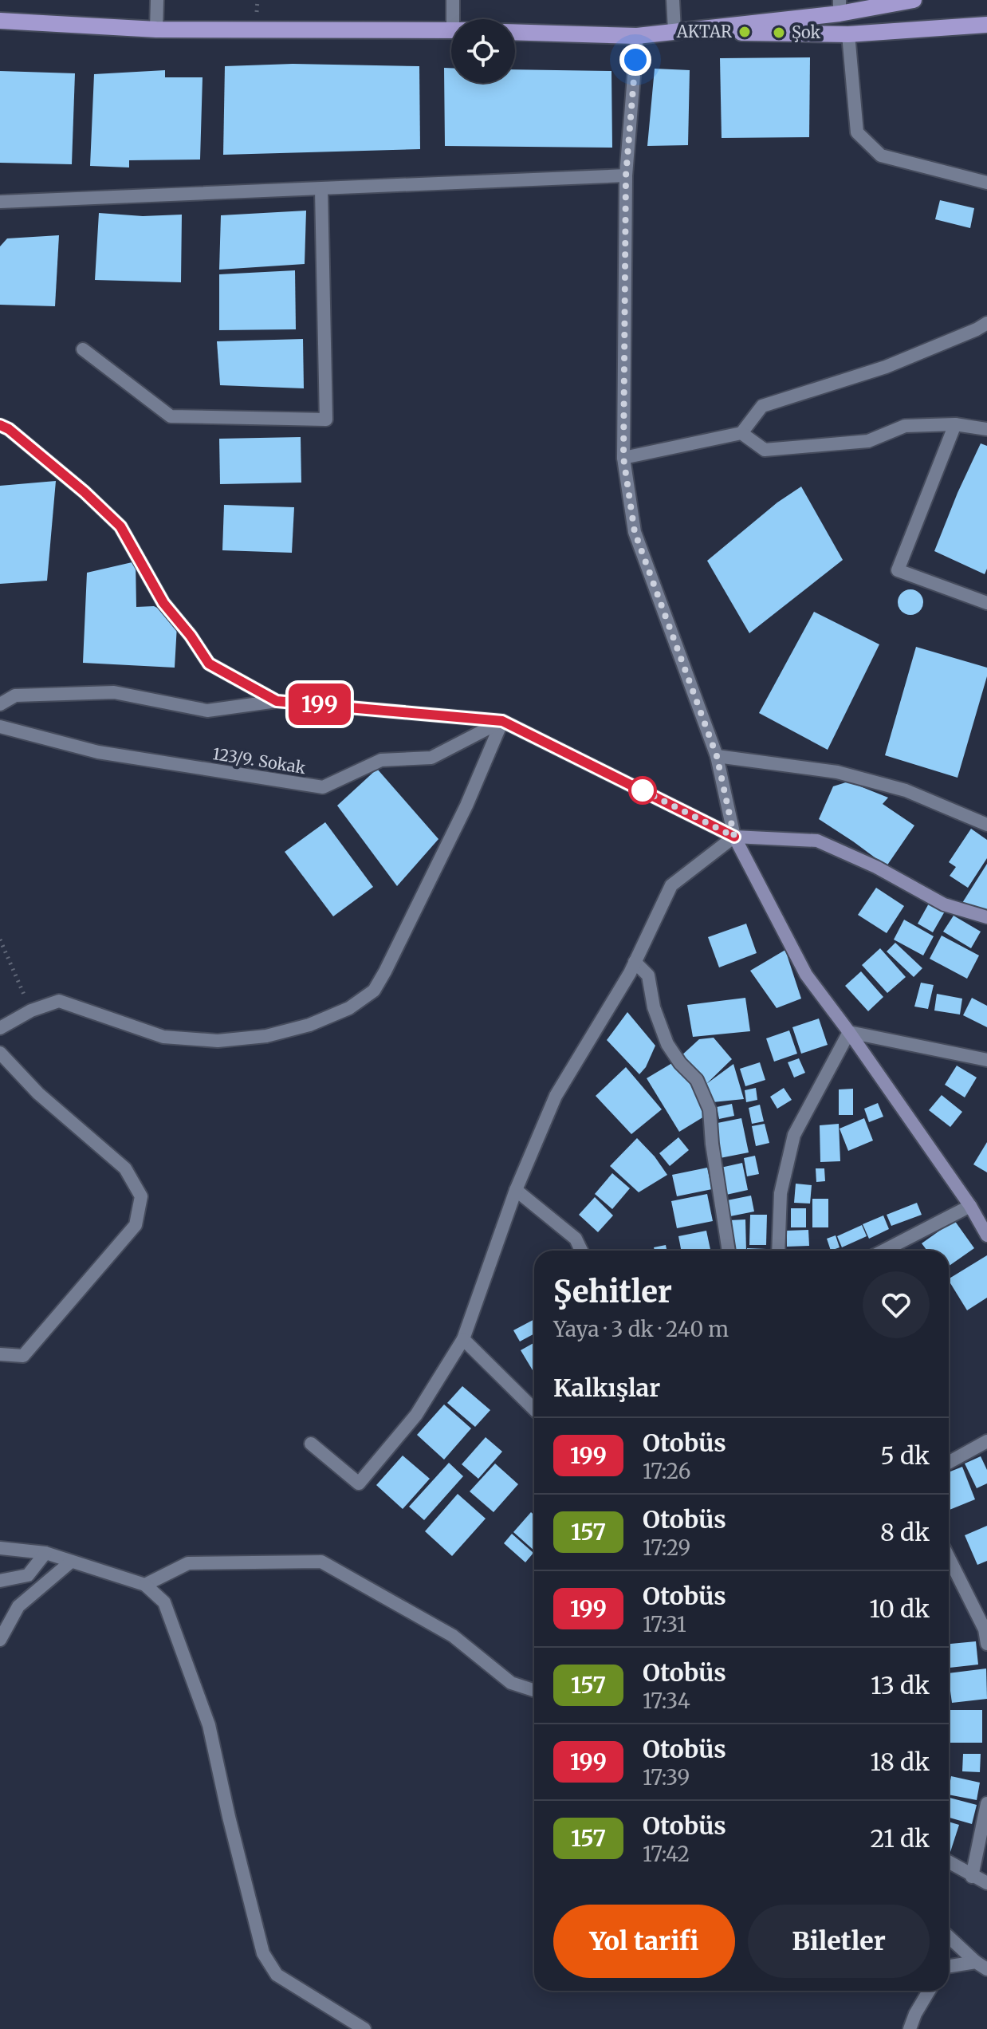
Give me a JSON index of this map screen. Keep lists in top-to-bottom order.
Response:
{
  "streets": {
    "street": ["123/9. Sokak"]
  },
  "places": ["AKTAR", "Şok"],
  "lines": ["bus line 199"],
  "page": {
    "on_map": "199",
    "heading": [
      ["Şehitler", "Yaya · 3 dk · 240 m"],
      "Kalkışlar"
    ],
    "list": [
      {
        "mark": "199",
        "name": "Otobüs",
        "note": "17:26",
        "value": "5 dk"
      },
      {
        "mark": "157",
        "name": "Otobüs",
        "note": "17:29",
        "value": "8 dk"
      },
      {
        "mark": "199",
        "name": "Otobüs",
        "note": "17:31",
        "value": "10 dk"
      },
      {
        "mark": "157",
        "name": "Otobüs",
        "note": "17:34",
        "value": "13 dk"
      },
      {
        "mark": "199",
        "name": "Otobüs",
        "note": "17:39",
        "value": "18 dk"
      },
      {
        "mark": "157",
        "name": "Otobüs",
        "note": "17:42",
        "value": "21 dk"
      }
    ],
    "buttons": ["Yol tarifi", "Biletler"]
  }
}
